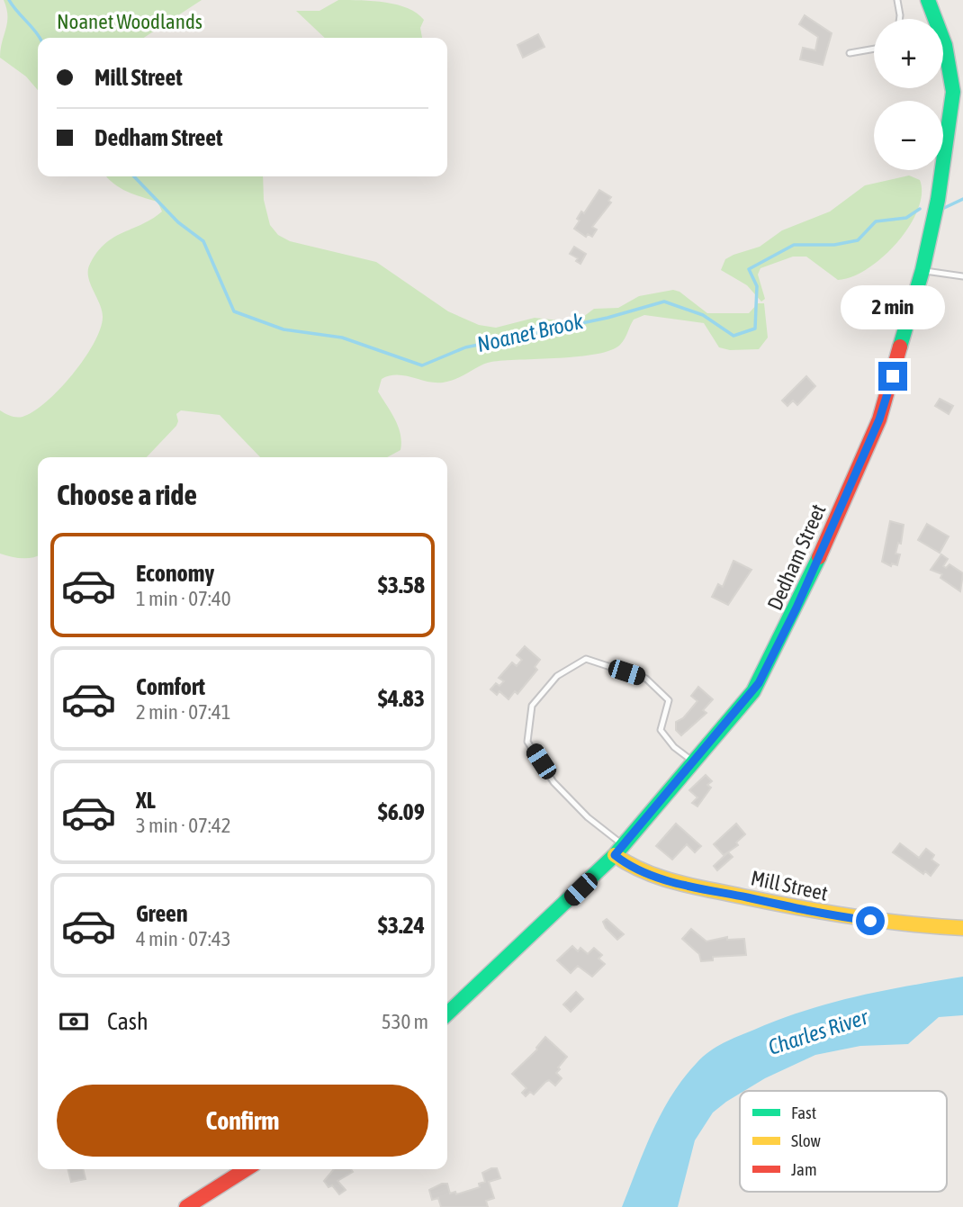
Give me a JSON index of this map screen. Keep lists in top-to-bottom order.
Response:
{
  "streets": {
    "main road": ["Dedham Street", "Mill Street"]
  },
  "crossings": [
    ["Dedham Street", "Mill Street"]
  ],
  "water": ["Noanet Brook", "Charles River"],
  "parks": ["Noanet Woodlands"],
  "legend": ["Fast", "Slow", "Jam"],
  "page": {
    "map_buttons": ["+", "−"],
    "banner": ["Mill Street", "Dedham Street"],
    "bubble": "2 min",
    "heading": "Choose a ride",
    "list": [
      {
        "name": "Economy",
        "note": "1 min · 07:40",
        "value": "$3.58"
      },
      {
        "name": "Comfort",
        "note": "2 min · 07:41",
        "value": "$4.83"
      },
      {
        "name": "XL",
        "note": "3 min · 07:42",
        "value": "$6.09"
      },
      {
        "name": "Green",
        "note": "4 min · 07:43",
        "value": "$3.24"
      }
    ],
    "pay": ["Cash", "530 m"],
    "buttons": "Confirm"
  }
}
